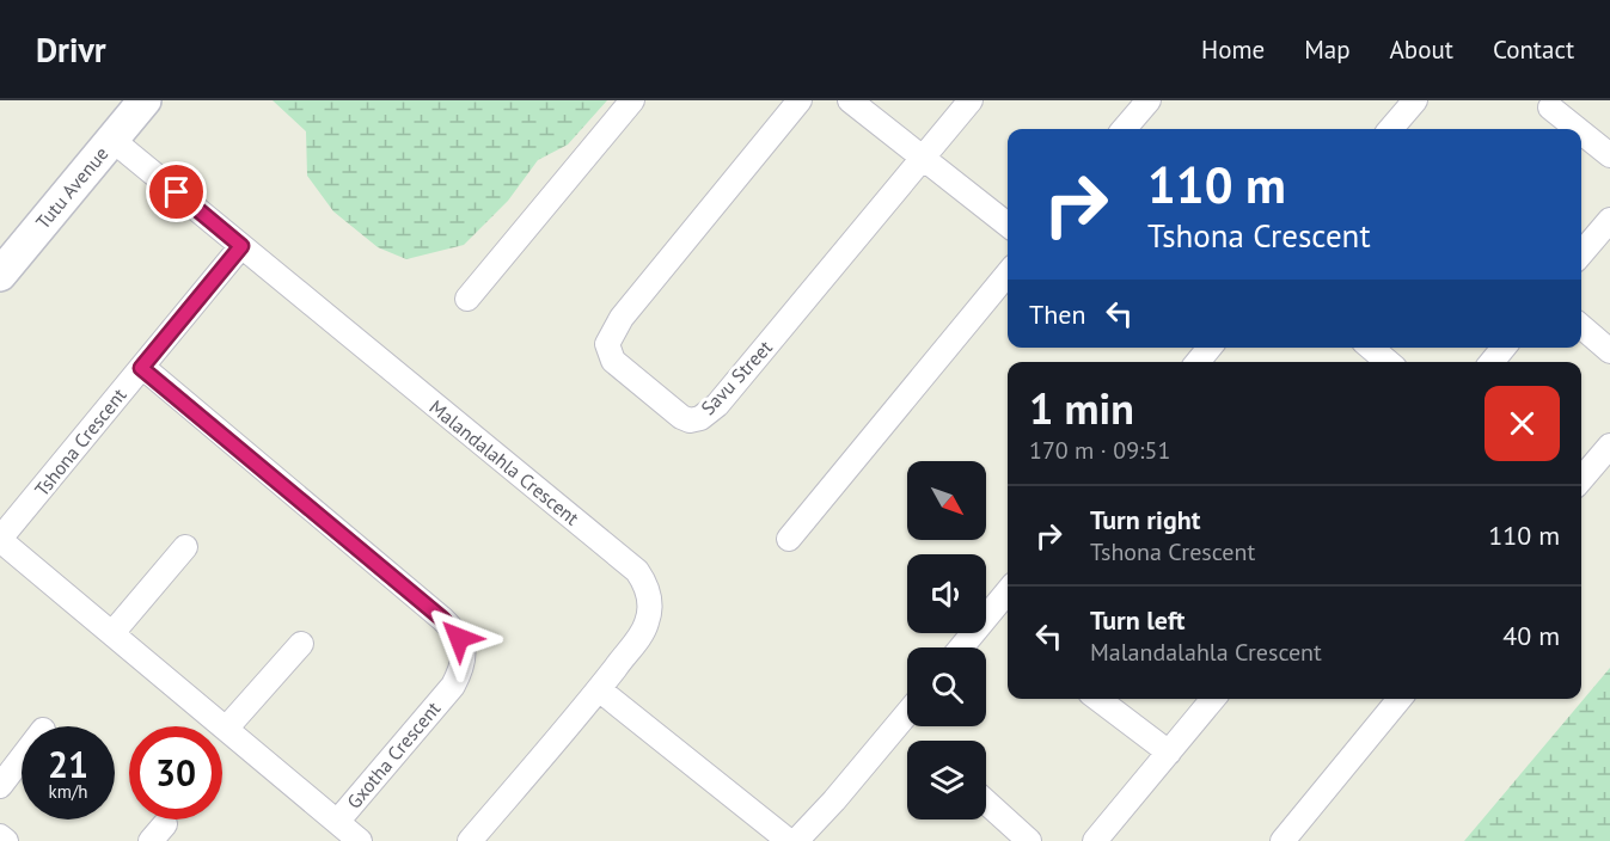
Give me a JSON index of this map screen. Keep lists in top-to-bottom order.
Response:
{
  "streets": {
    "street": [
      "Tutu Avenue",
      "Savu Street",
      "Tshona Crescent",
      "Malandalahla Crescent",
      "Gxotha Crescent"
    ]
  },
  "crossings": [
    ["Tutu Avenue", "Malandalahla Crescent"],
    ["Tshona Crescent", "Malandalahla Crescent"],
    ["Tshona Crescent", "Gxotha Crescent"]
  ],
  "north": "bottom right",
  "page": {
    "header": "Drivr",
    "nav": [
      "Home",
      "Map",
      "About",
      "Contact"
    ],
    "turn": ["110 m", "Tshona Crescent"],
    "then": "Then",
    "heading": ["1 min", "170 m · 09:51"],
    "list": [
      {
        "name": "Turn right",
        "note": "Tshona Crescent",
        "value": "110 m"
      },
      {
        "name": "Turn left",
        "note": "Malandalahla Crescent",
        "value": "40 m"
      }
    ],
    "speed": "21 km/h",
    "limit": "30"
  }
}
